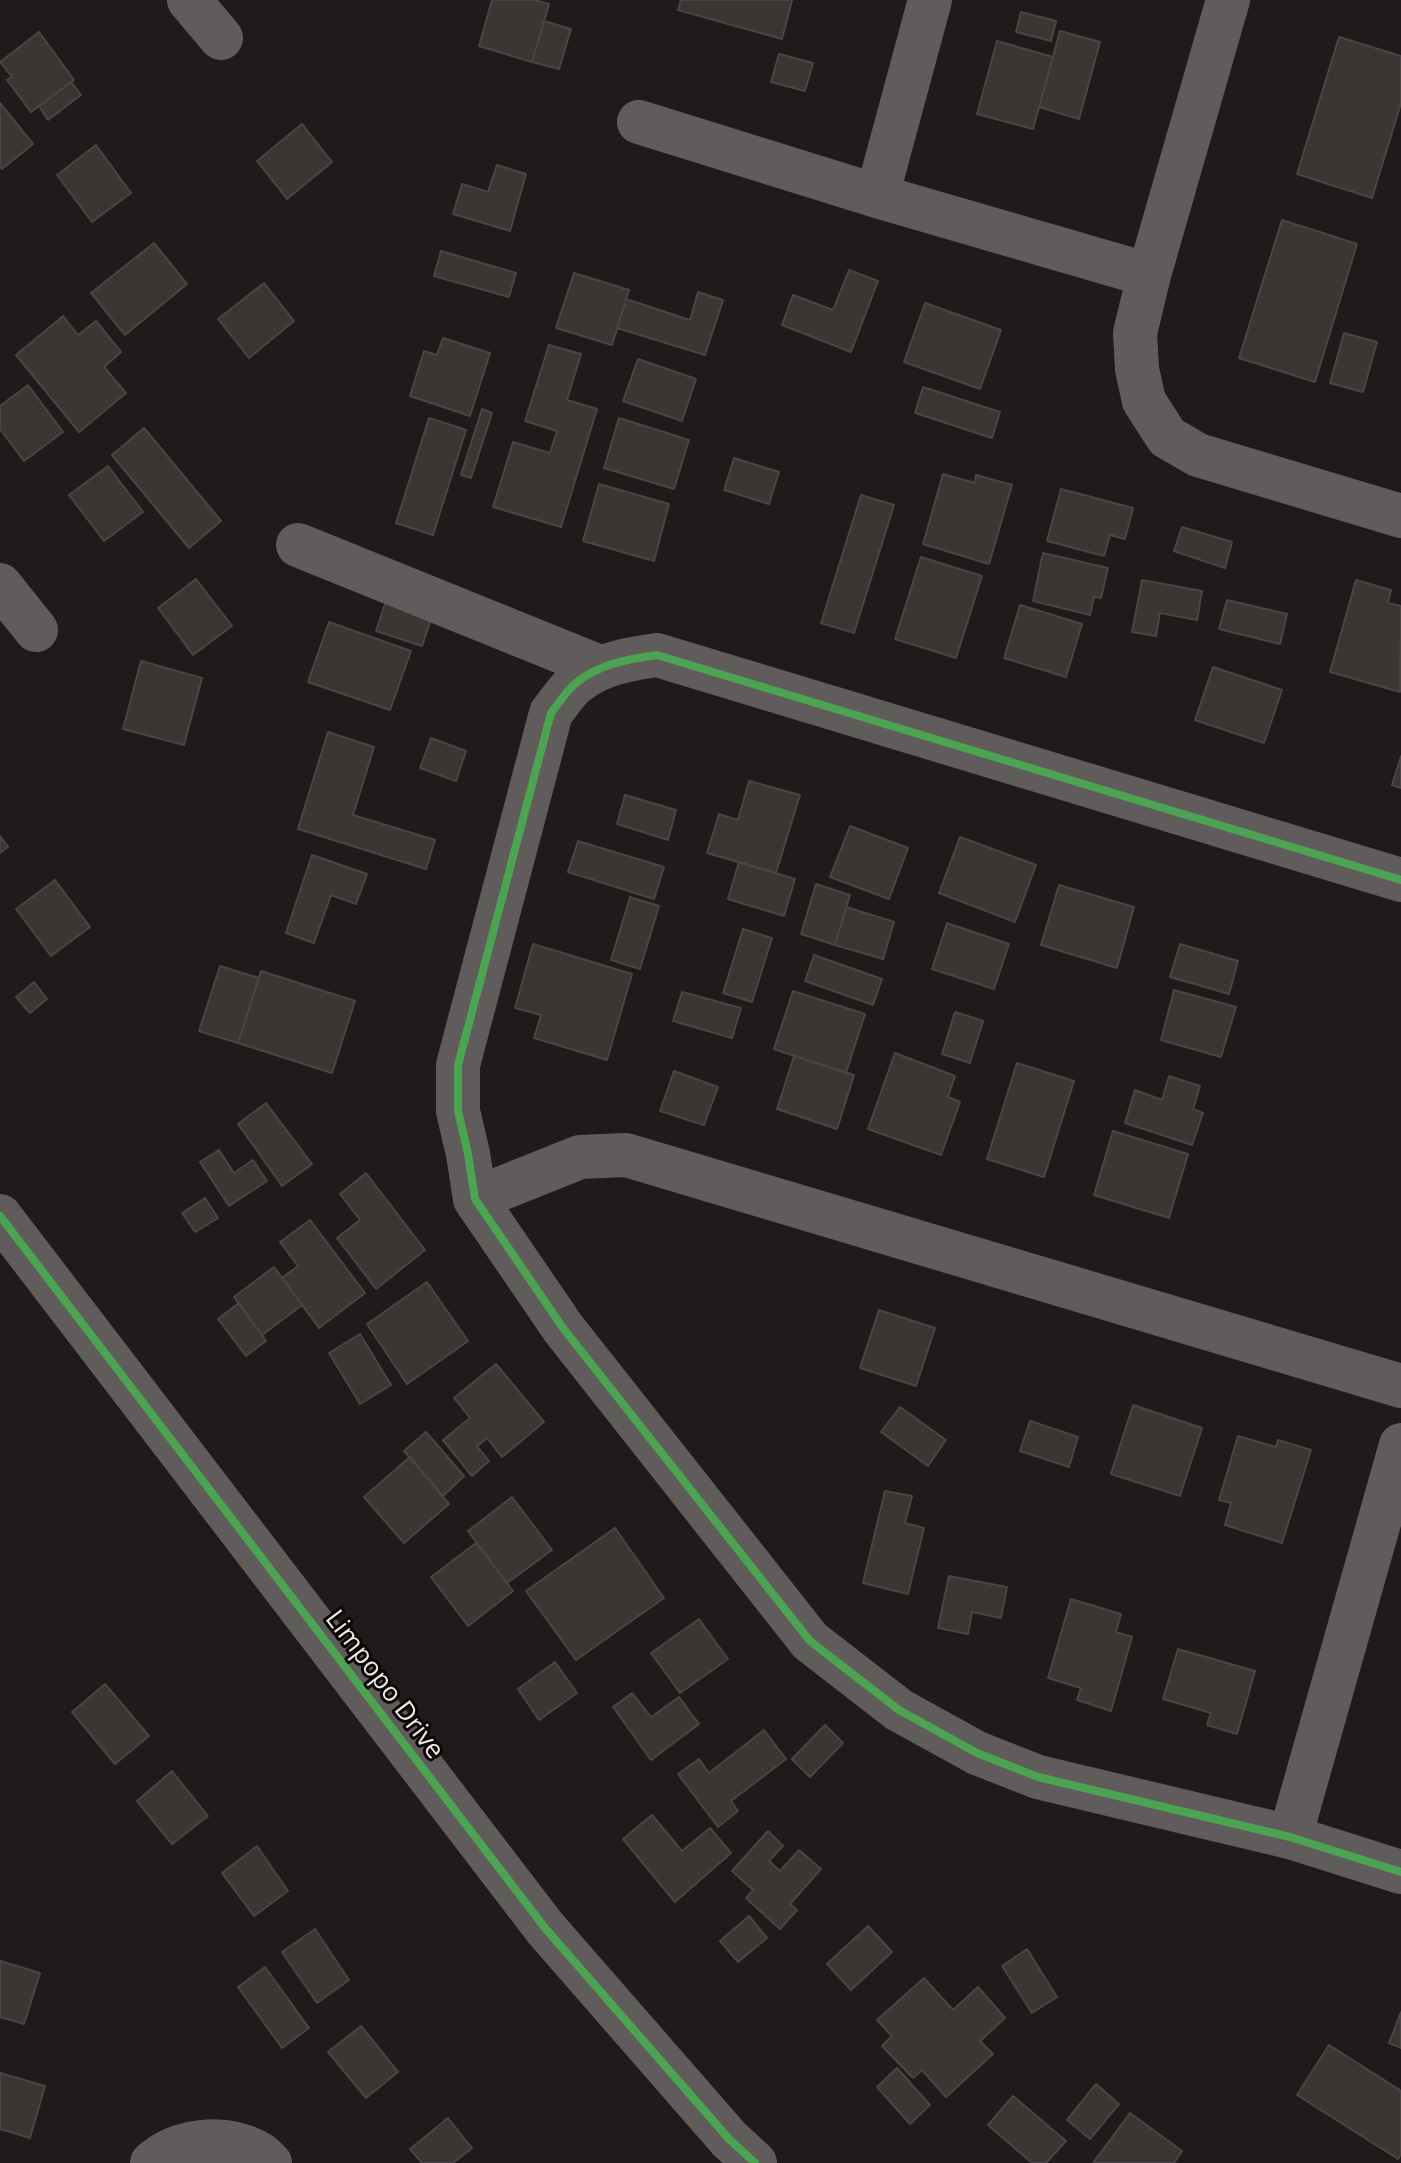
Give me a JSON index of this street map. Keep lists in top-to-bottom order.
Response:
{
  "streets": {
    "street": ["Limpopo Drive"]
  }
}
